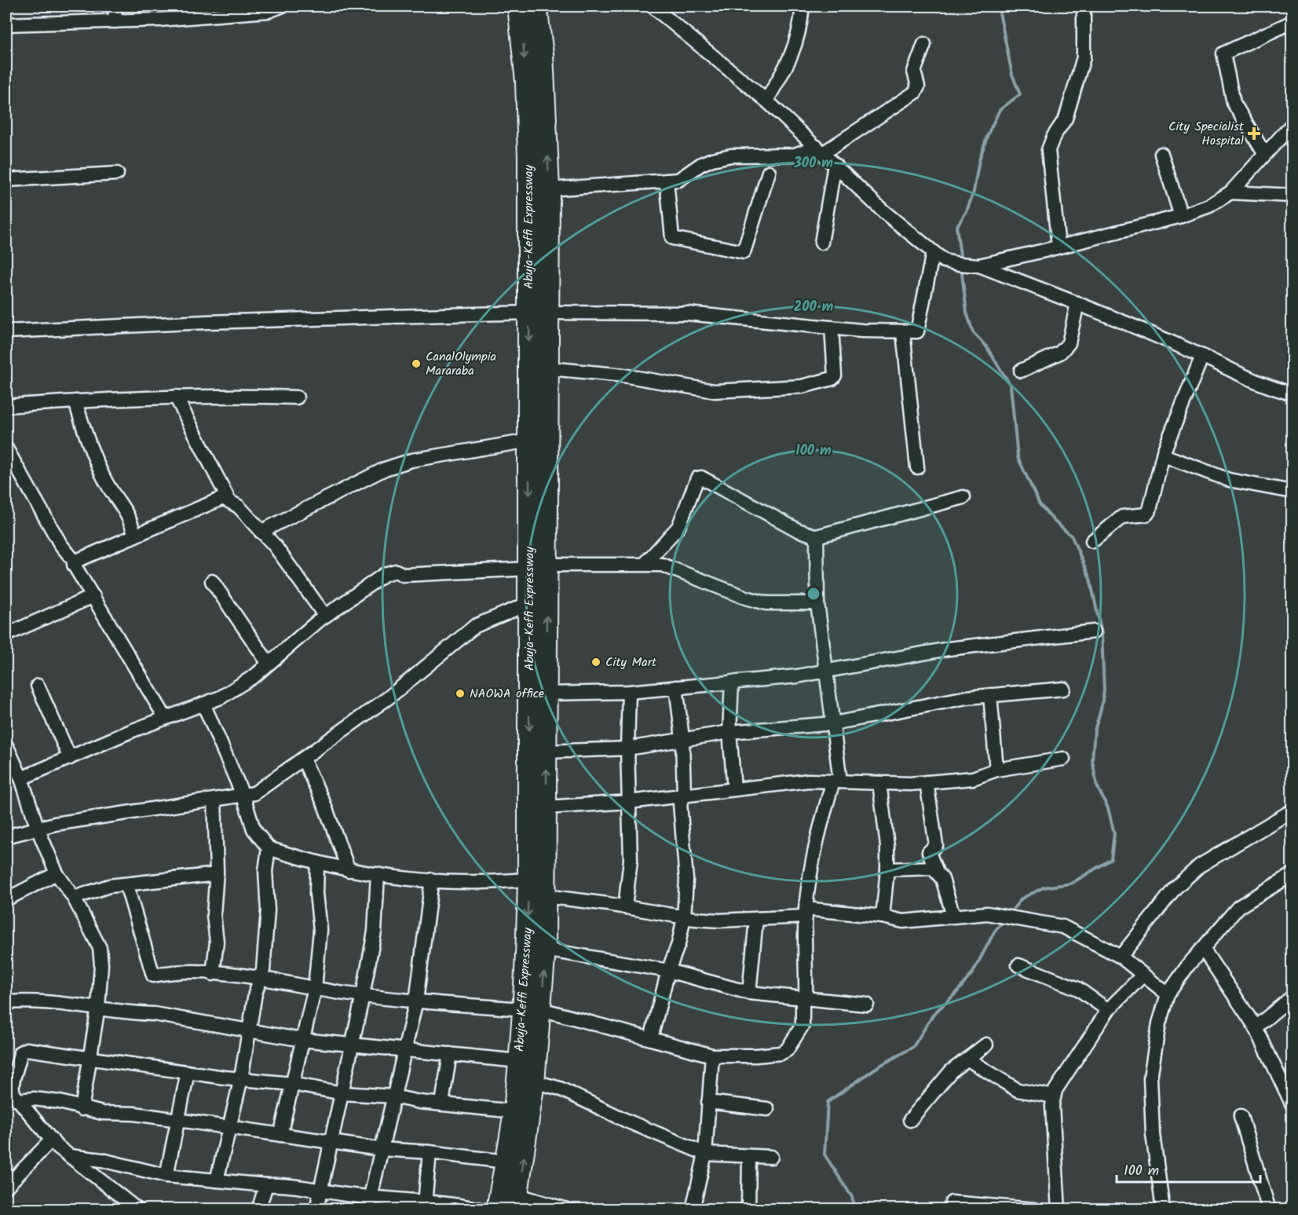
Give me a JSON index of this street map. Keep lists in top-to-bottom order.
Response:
{
  "streets": {
    "highway": ["Abuja-Keffi Expressway"]
  },
  "places": {
    "health": ["City Specialist Hospital"],
    "other": ["CanalOlympia Mararaba", "City Mart", "NAOWA office"]
  },
  "scale_bar": "100 m",
  "rings": ["300 m", "200 m", "100 m"]
}
